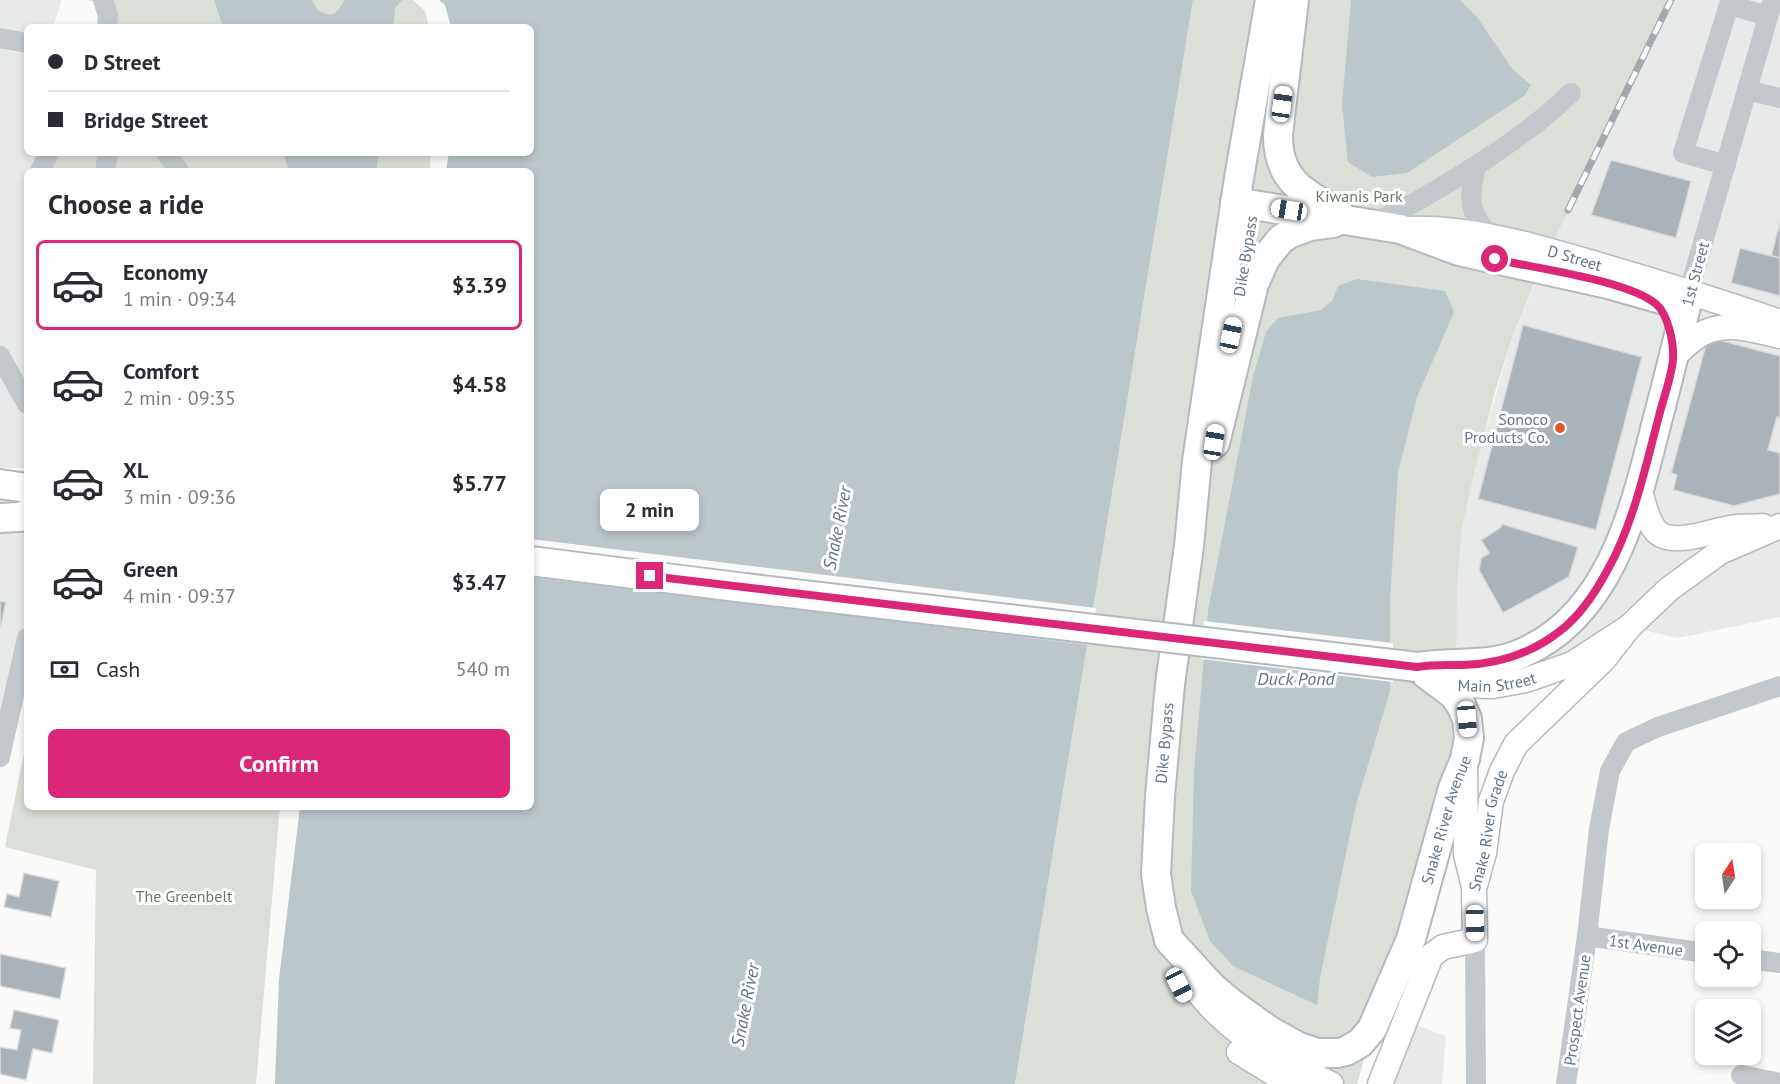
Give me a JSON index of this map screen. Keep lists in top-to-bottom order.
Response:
{
  "streets": {
    "highway": [
      "Dike Bypass",
      "D Street",
      "1st Street",
      "Main Street",
      "Snake River Avenue"
    ],
    "main road": ["Snake River Grade"],
    "street": ["1st Avenue", "Prospect Avenue"]
  },
  "crossings": [
    ["Dike Bypass", "D Street"],
    ["Dike Bypass", "Snake River Avenue"],
    ["D Street", "1st Street"],
    ["1st Street", "Main Street"],
    ["1st Street", "Snake River Avenue"],
    ["Main Street", "Snake River Avenue"],
    ["Main Street", "Snake River Grade"],
    ["1st Avenue", "Prospect Avenue"]
  ],
  "water": ["Snake River", "Duck Pond"],
  "parks": ["Kiwanis Park", "The Greenbelt"],
  "places": ["Sonoco Products Co."],
  "north": "top",
  "page": {
    "banner": ["D Street", "Bridge Street"],
    "heading": "Choose a ride",
    "list": [
      {
        "name": "Economy",
        "note": "1 min · 09:34",
        "value": "$3.39"
      },
      {
        "name": "Comfort",
        "note": "2 min · 09:35",
        "value": "$4.58"
      },
      {
        "name": "XL",
        "note": "3 min · 09:36",
        "value": "$5.77"
      },
      {
        "name": "Green",
        "note": "4 min · 09:37",
        "value": "$3.47"
      }
    ],
    "bubble": "2 min",
    "pay": ["Cash", "540 m"],
    "buttons": "Confirm"
  }
}
